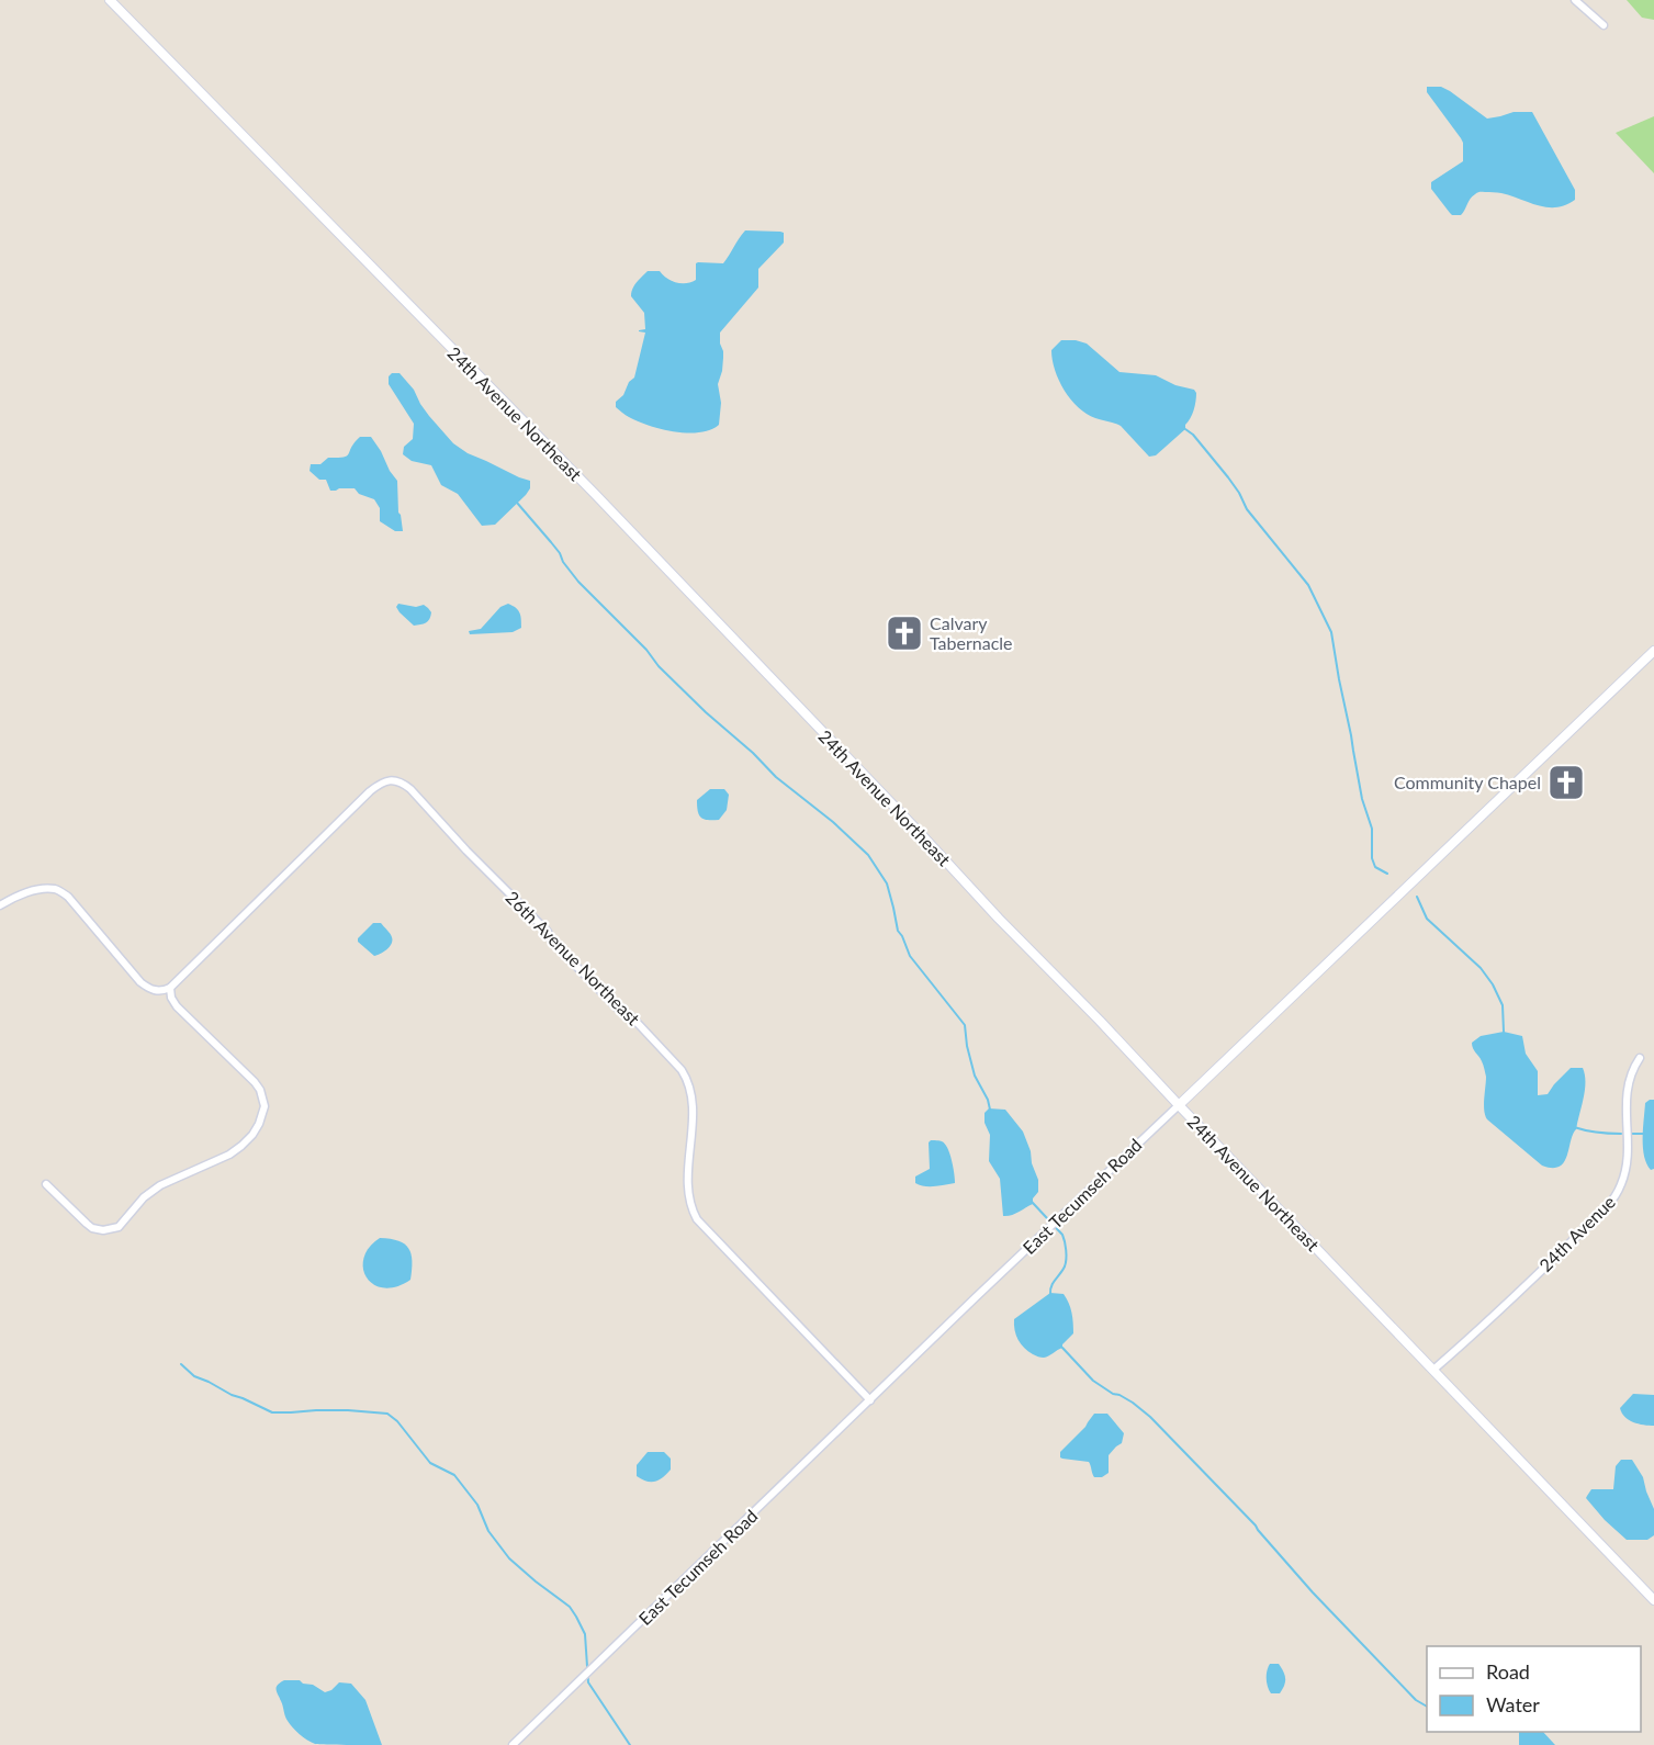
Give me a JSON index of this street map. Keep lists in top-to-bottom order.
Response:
{
  "streets": {
    "street": [
      "24th Avenue Northeast",
      "26th Avenue Northeast",
      "East Tecumseh Road",
      "24th Avenue"
    ]
  },
  "crossings": [
    ["24th Avenue Northeast", "East Tecumseh Road"],
    ["24th Avenue Northeast", "24th Avenue"],
    ["26th Avenue Northeast", "East Tecumseh Road"]
  ],
  "places": {
    "church": ["Calvary Tabernacle", "Community Chapel"]
  },
  "legend": ["Road", "Water"]
}
